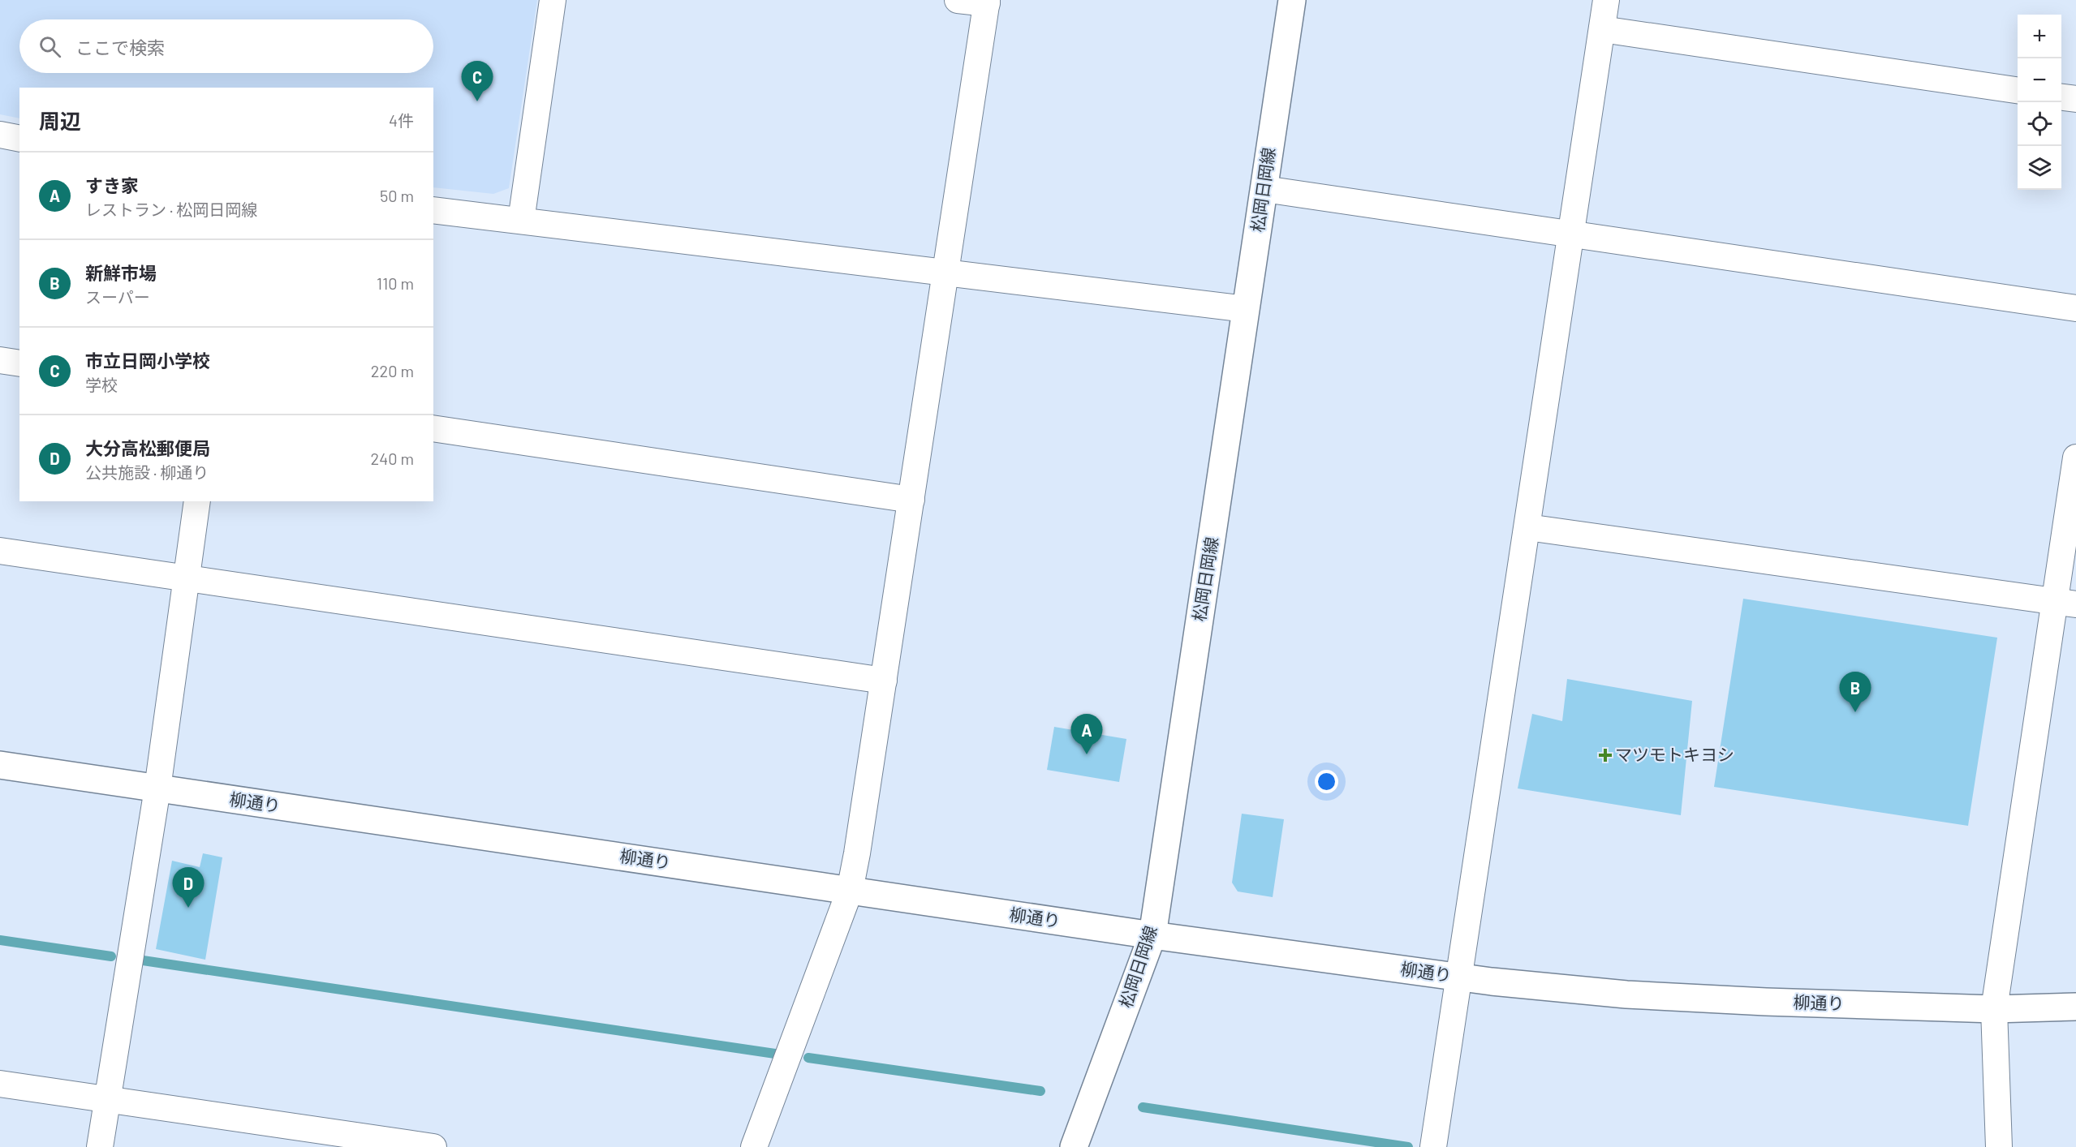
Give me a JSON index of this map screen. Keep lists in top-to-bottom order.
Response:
{
  "streets": {
    "street": ["松岡日岡線", "柳通り"]
  },
  "crossings": [
    ["松岡日岡線", "柳通り"]
  ],
  "places": {
    "health": ["マツモトキヨシ"]
  },
  "page": {
    "map_buttons": ["+", "−"],
    "search": "ここで検索",
    "pins": [
      "C",
      "B",
      "A",
      "D"
    ],
    "heading": ["周辺", "4件"],
    "list": [
      {
        "mark": "A",
        "name": "すき家",
        "note": "レストラン · 松岡日岡線",
        "value": "50 m"
      },
      {
        "mark": "B",
        "name": "新鮮市場",
        "note": "スーパー",
        "value": "110 m"
      },
      {
        "mark": "C",
        "name": "市立日岡小学校",
        "note": "学校",
        "value": "220 m"
      },
      {
        "mark": "D",
        "name": "大分高松郵便局",
        "note": "公共施設 · 柳通り",
        "value": "240 m"
      }
    ]
  }
}
